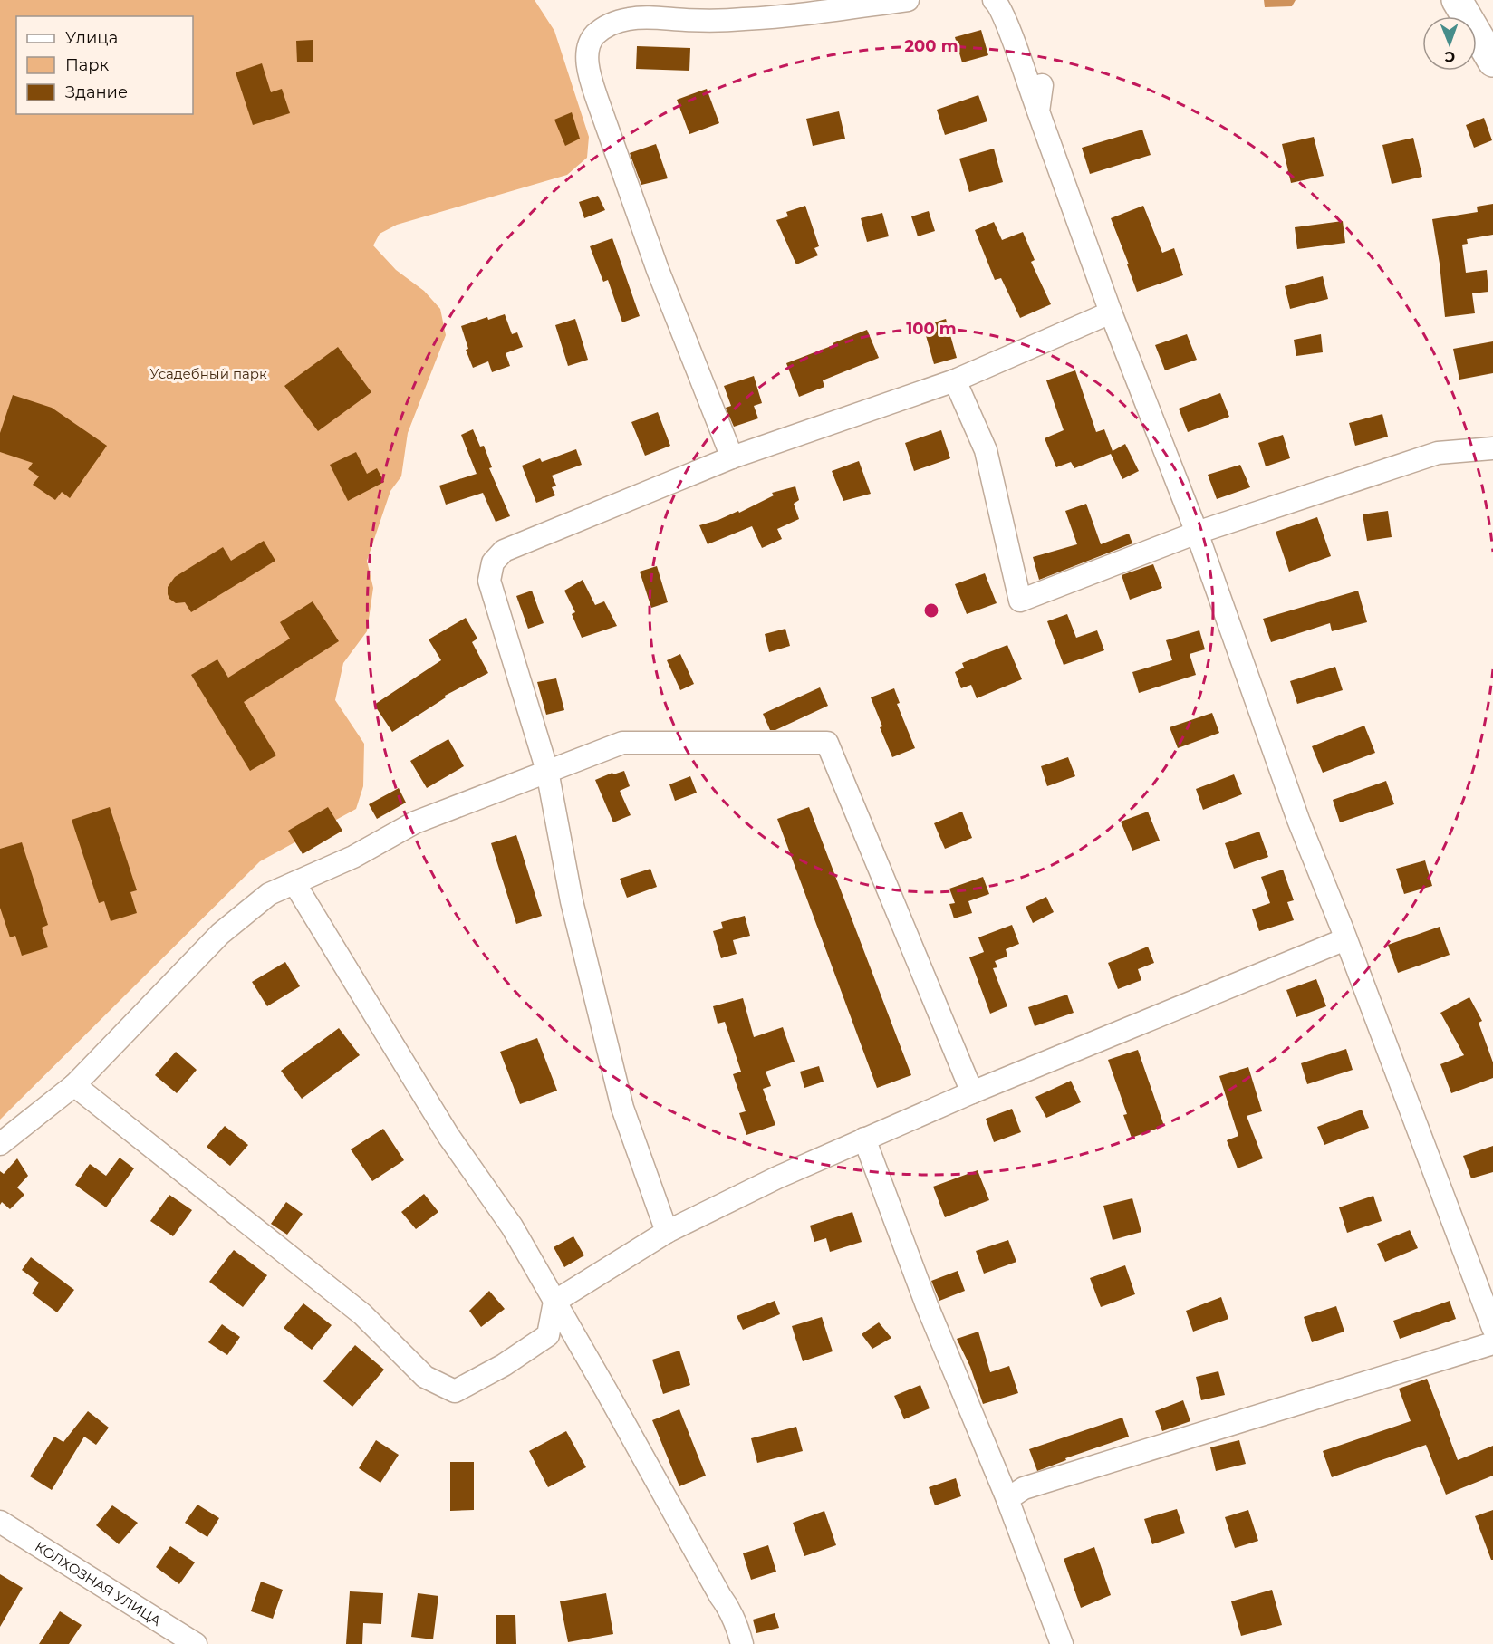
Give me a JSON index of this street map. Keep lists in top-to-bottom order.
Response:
{
  "streets": {
    "street": ["КОЛХОЗНАЯ УЛИЦА"]
  },
  "parks": ["Усадебный парк"],
  "legend": ["Улица", "Парк", "Здание"],
  "north": "bottom",
  "rings": ["200 m", "100 m"]
}
